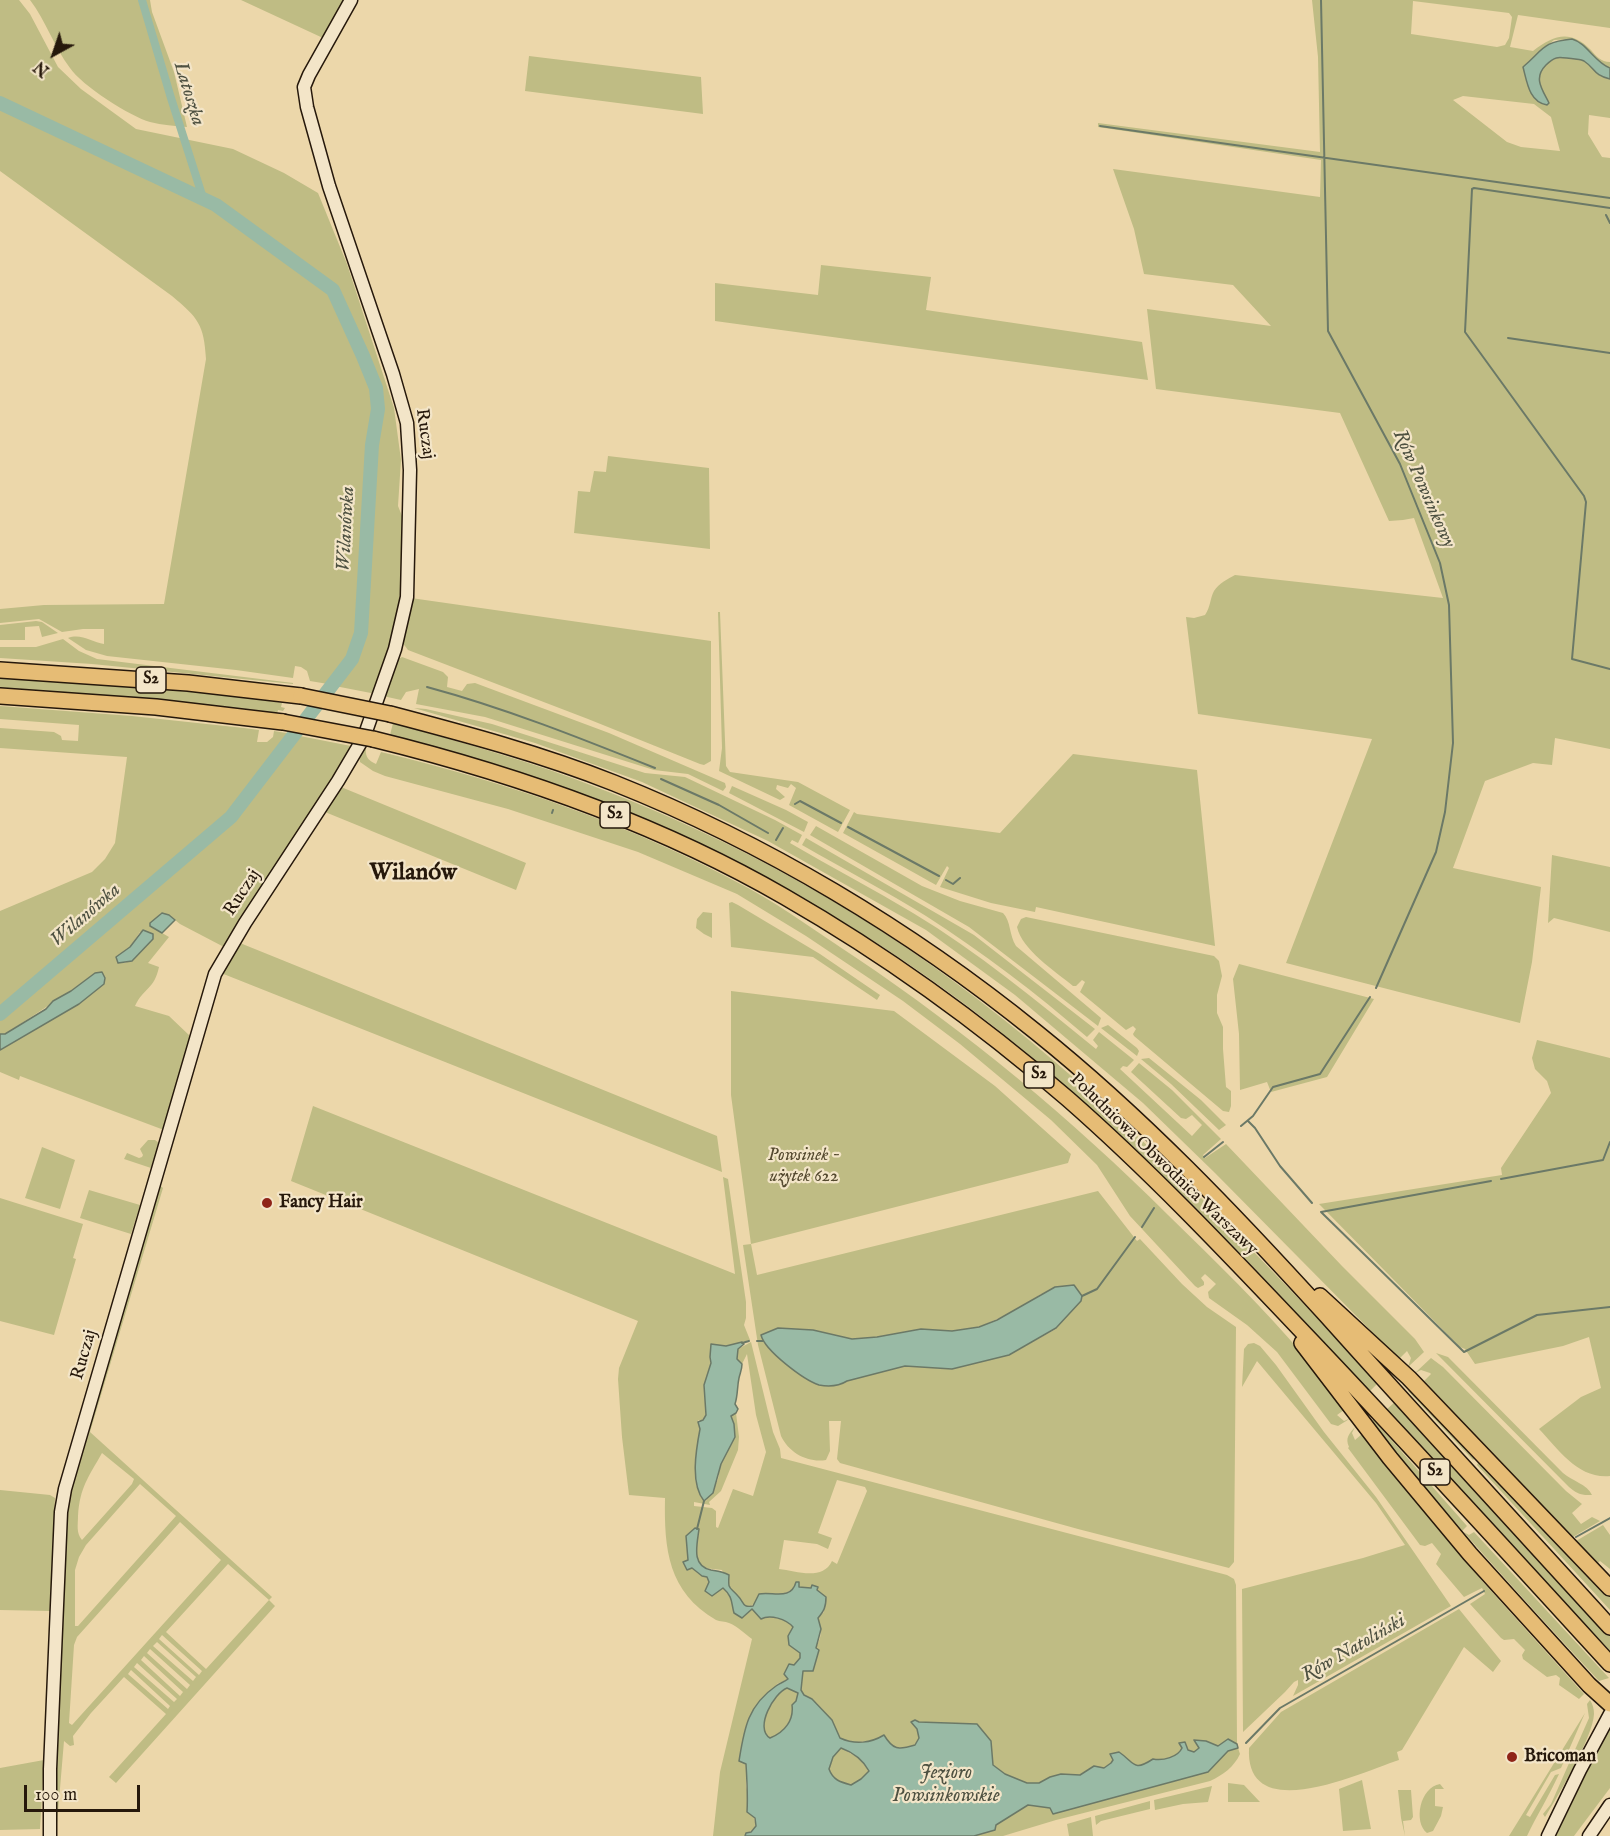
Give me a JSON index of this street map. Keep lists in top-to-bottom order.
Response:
{
  "streets": {
    "highway": ["S2", "Południowa Obwodnica Warszawy"],
    "street": ["Ruczaj"]
  },
  "districts": ["Wilanów"],
  "water": [
    "Latoszka",
    "Rów Powsinkowy",
    "Wilanówka",
    "Rów Natoliński",
    "Jezioro Powsinkowskie"
  ],
  "parks": ["Powsinek - użytek 622"],
  "places": ["Fancy Hair", "Bricoman"],
  "scale_bar": "100 m",
  "north": "bottom left"
}
